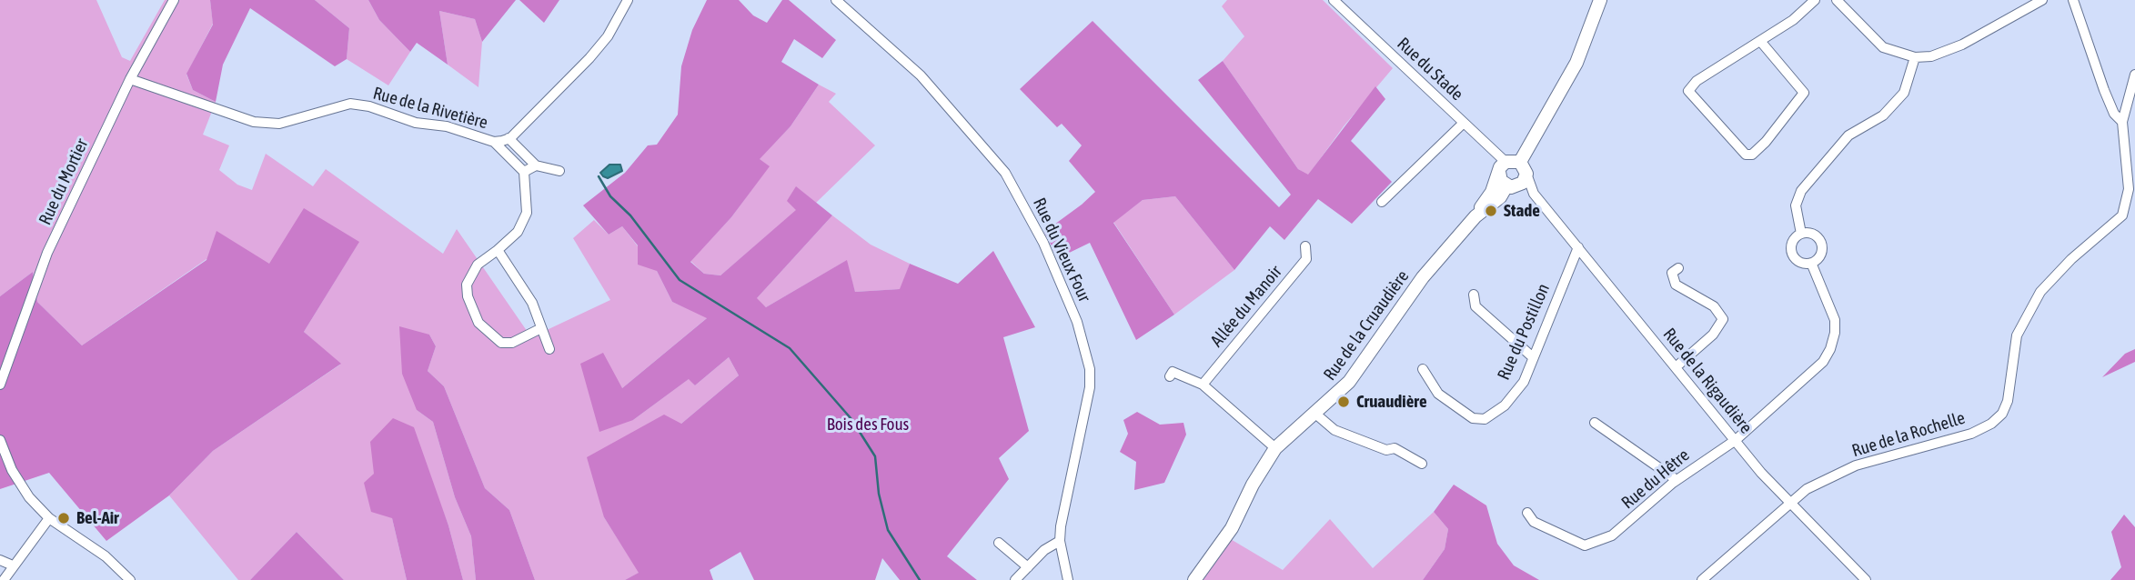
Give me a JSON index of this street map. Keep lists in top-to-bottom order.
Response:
{
  "streets": {
    "main road": ["Rue de la Cruaudière"],
    "street": [
      "Rue du Stade",
      "Rue de la Rivetière",
      "Rue du Mortier",
      "Rue du Vieux Four",
      "Allée du Manoir",
      "Rue du Postillon",
      "Rue de la Rigaudière",
      "Rue de la Rochelle",
      "Rue du Hêtre"
    ]
  },
  "crossings": [
    ["Rue de la Rivetière", "Rue du Mortier"],
    ["Rue de la Cruaudière", "Rue de la Rigaudière"],
    ["Rue du Postillon", "Rue de la Rigaudière"],
    ["Rue de la Rigaudière", "Rue de la Rochelle"],
    ["Rue de la Rigaudière", "Rue du Hêtre"]
  ],
  "parks": ["Bois des Fous"],
  "places": ["Stade", "Cruaudière", "Bel-Air"]
}
